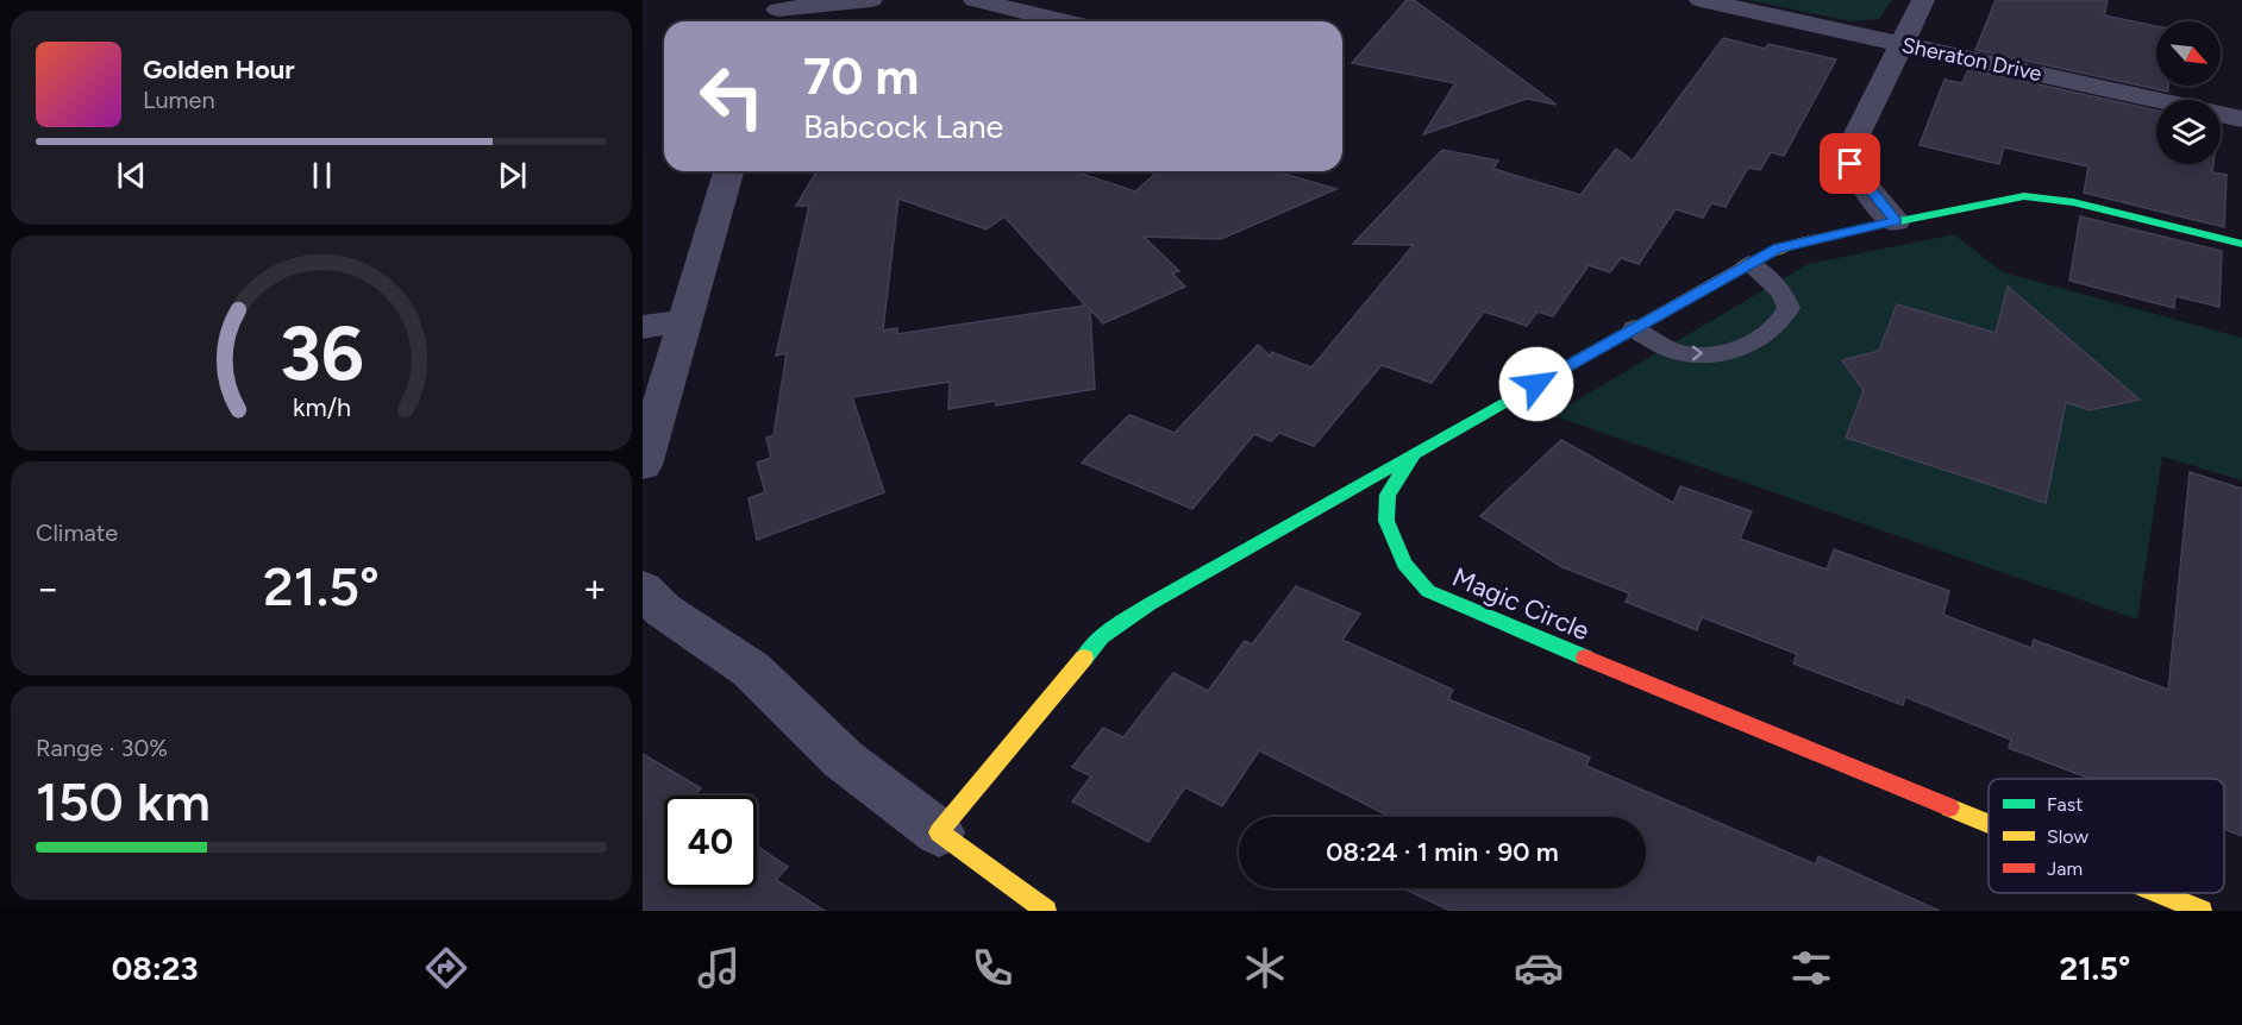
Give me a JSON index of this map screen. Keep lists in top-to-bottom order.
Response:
{
  "streets": {
    "street": ["Sheraton Drive", "Magic Circle"]
  },
  "legend": ["Fast", "Slow", "Jam"],
  "north": "bottom right",
  "page": {
    "turn": ["70 m", "Babcock Lane"],
    "song": ["Golden Hour", "Lumen"],
    "tile": [
      "Climate",
      ["Range · 30%", "150 km"]
    ],
    "heat": ["−", "21.5°", "+"],
    "limit": "40",
    "trip": "08:24 · 1 min · 90 m",
    "tabs": ["08:23", "21.5°"],
    "gauge": ["36", "km/h"]
  }
}
